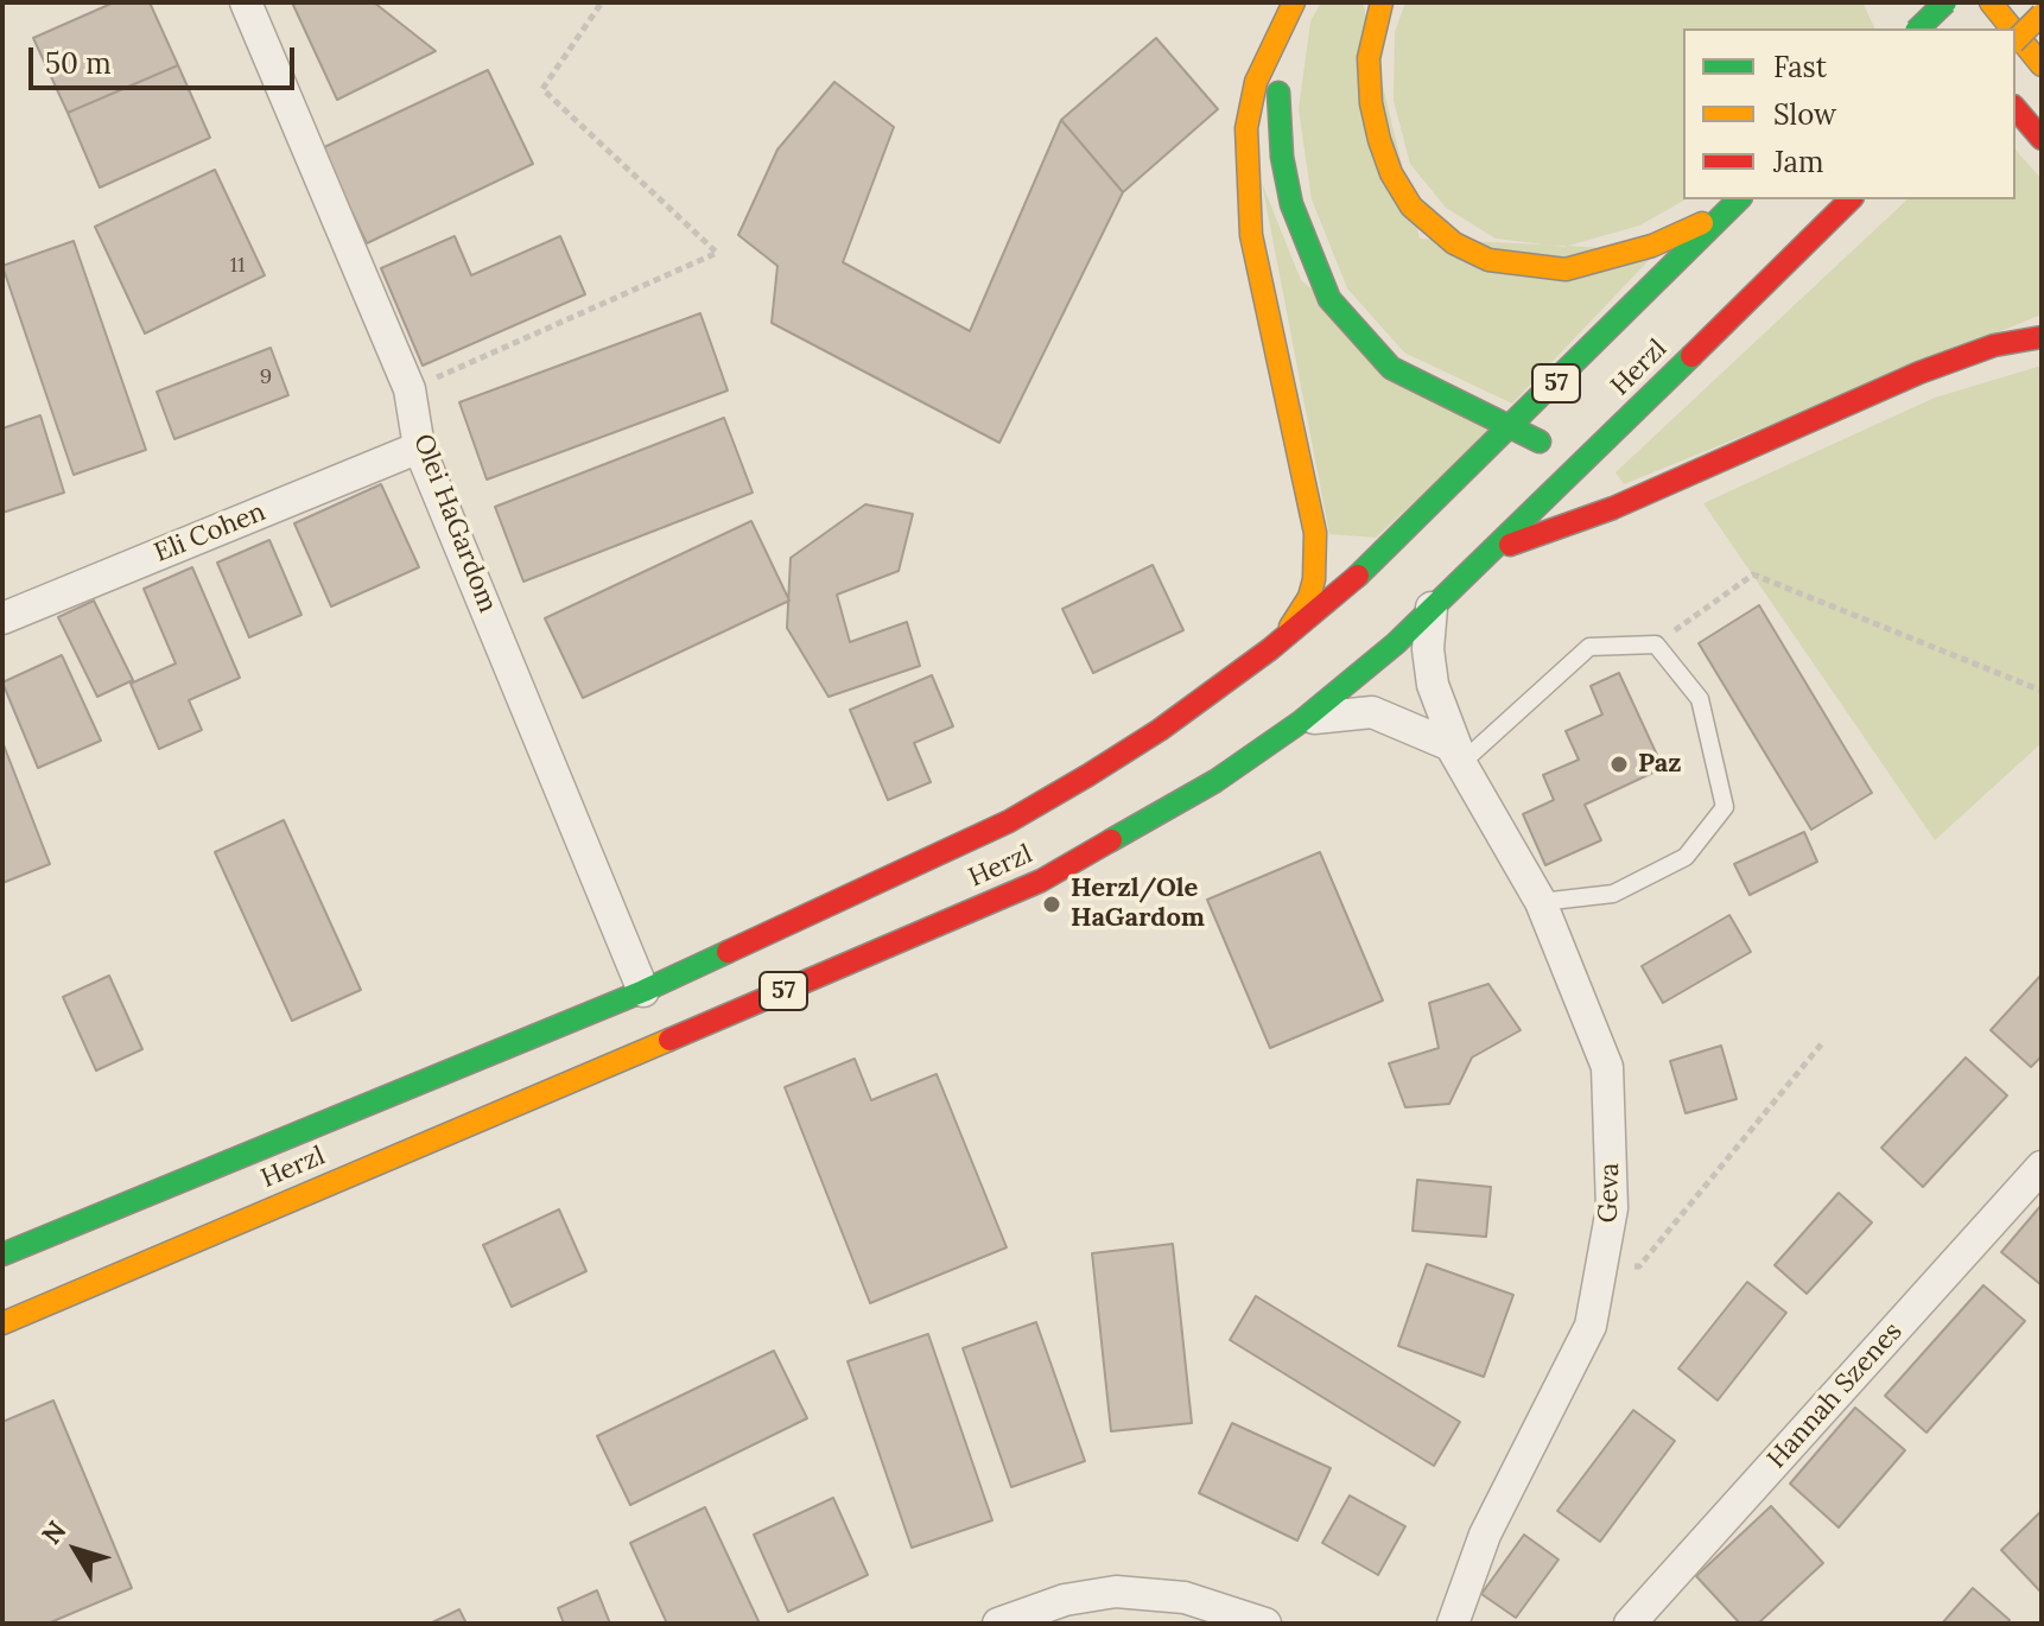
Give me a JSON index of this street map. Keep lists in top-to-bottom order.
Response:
{
  "streets": {
    "highway": ["Herzl", "57"],
    "street": [
      "Olei HaGardom",
      "Eli Cohen",
      "Geva",
      "Hannah Szenes"
    ]
  },
  "crossings": [
    ["Herzl", "Olei HaGardom"],
    ["Herzl", "Geva"],
    ["Olei HaGardom", "Eli Cohen"]
  ],
  "places": ["Paz", "Herzl/Ole HaGardom"],
  "house_numbers": ["11", "9"],
  "legend": ["Fast", "Slow", "Jam"],
  "scale_bar": "50 m",
  "north": "top left"
}
